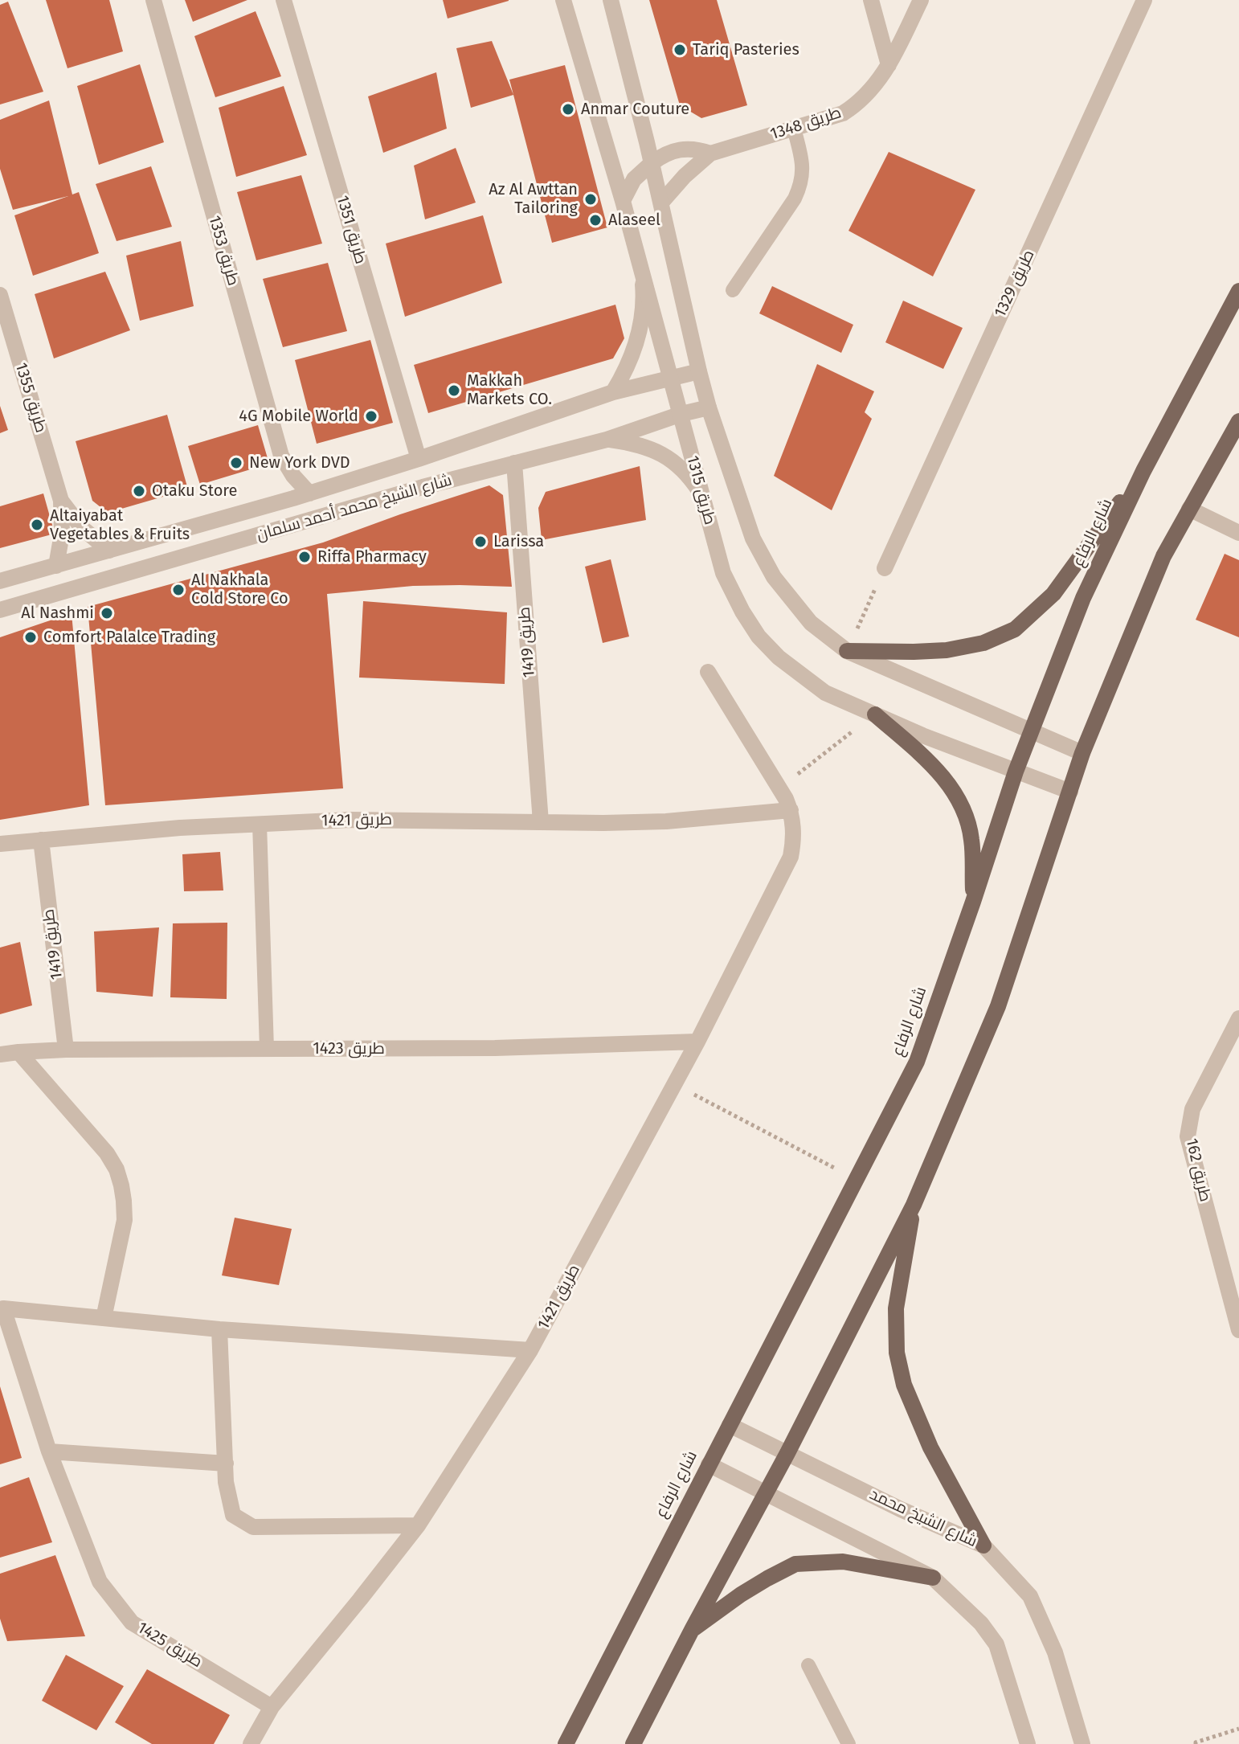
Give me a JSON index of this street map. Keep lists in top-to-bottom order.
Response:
{
  "streets": {
    "main road": ["شارع الرفاع"],
    "street": [
      "طريق 1348",
      "طريق 1351",
      "طريق 1353",
      "طريق 1329",
      "طريق 1355",
      "طريق 1315",
      "شارع الشيخ محمد أحمد سلمان",
      "طريق 1419",
      "طريق 1421",
      "طريق 1423",
      "طريق 162",
      "شارع الشيخ محمد",
      "طريق 1425"
    ]
  },
  "crossings": [
    ["طريق 1348", "طريق 1315"],
    ["طريق 1351", "شارع الشيخ محمد أحمد سلمان"],
    ["طريق 1353", "شارع الشيخ محمد أحمد سلمان"],
    ["طريق 1355", "شارع الشيخ محمد أحمد سلمان"],
    ["طريق 1315", "شارع الشيخ محمد أحمد سلمان"],
    ["طريق 1315", "شارع الرفاع"],
    ["شارع الشيخ محمد أحمد سلمان", "طريق 1419"],
    ["شارع الرفاع", "شارع الشيخ محمد"],
    ["طريق 1419", "طريق 1421"],
    ["طريق 1419", "طريق 1423"],
    ["طريق 1421", "طريق 1423"],
    ["طريق 1421", "طريق 1425"]
  ],
  "places": [
    "Tariq Pasteries",
    "Anmar Couture",
    "Az Al Awttan Tailoring",
    "Alaseel",
    "Makkah Markets CO.",
    "4G Mobile World",
    "New York DVD",
    "Otaku Store",
    "Altaiyabat Vegetables & Fruits",
    "Larissa",
    "Riffa Pharmacy",
    "Al Nakhala Cold Store Co",
    "Al Nashmi",
    "Comfort Palalce Trading"
  ]
}
